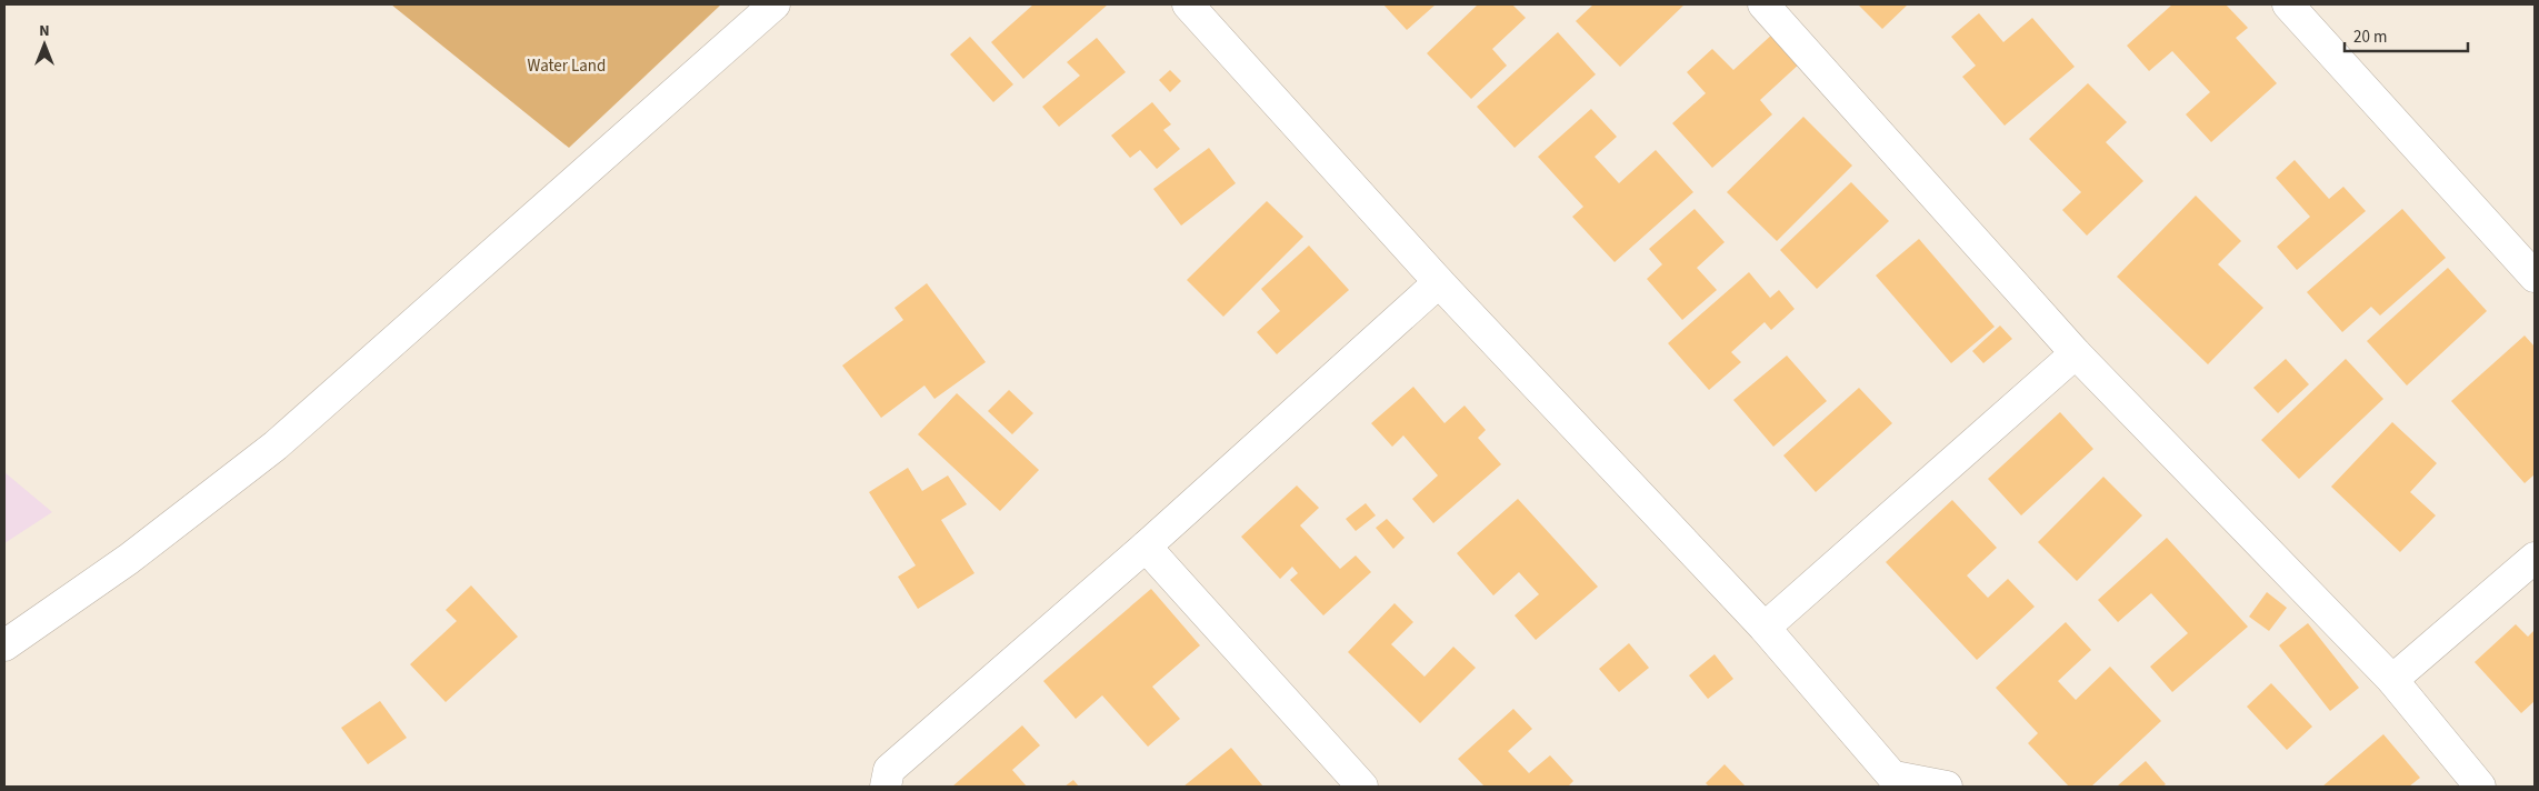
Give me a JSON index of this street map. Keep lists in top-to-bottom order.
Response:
{
  "parks": ["Water Land"],
  "scale_bar": "20 m",
  "north": "top"
}
